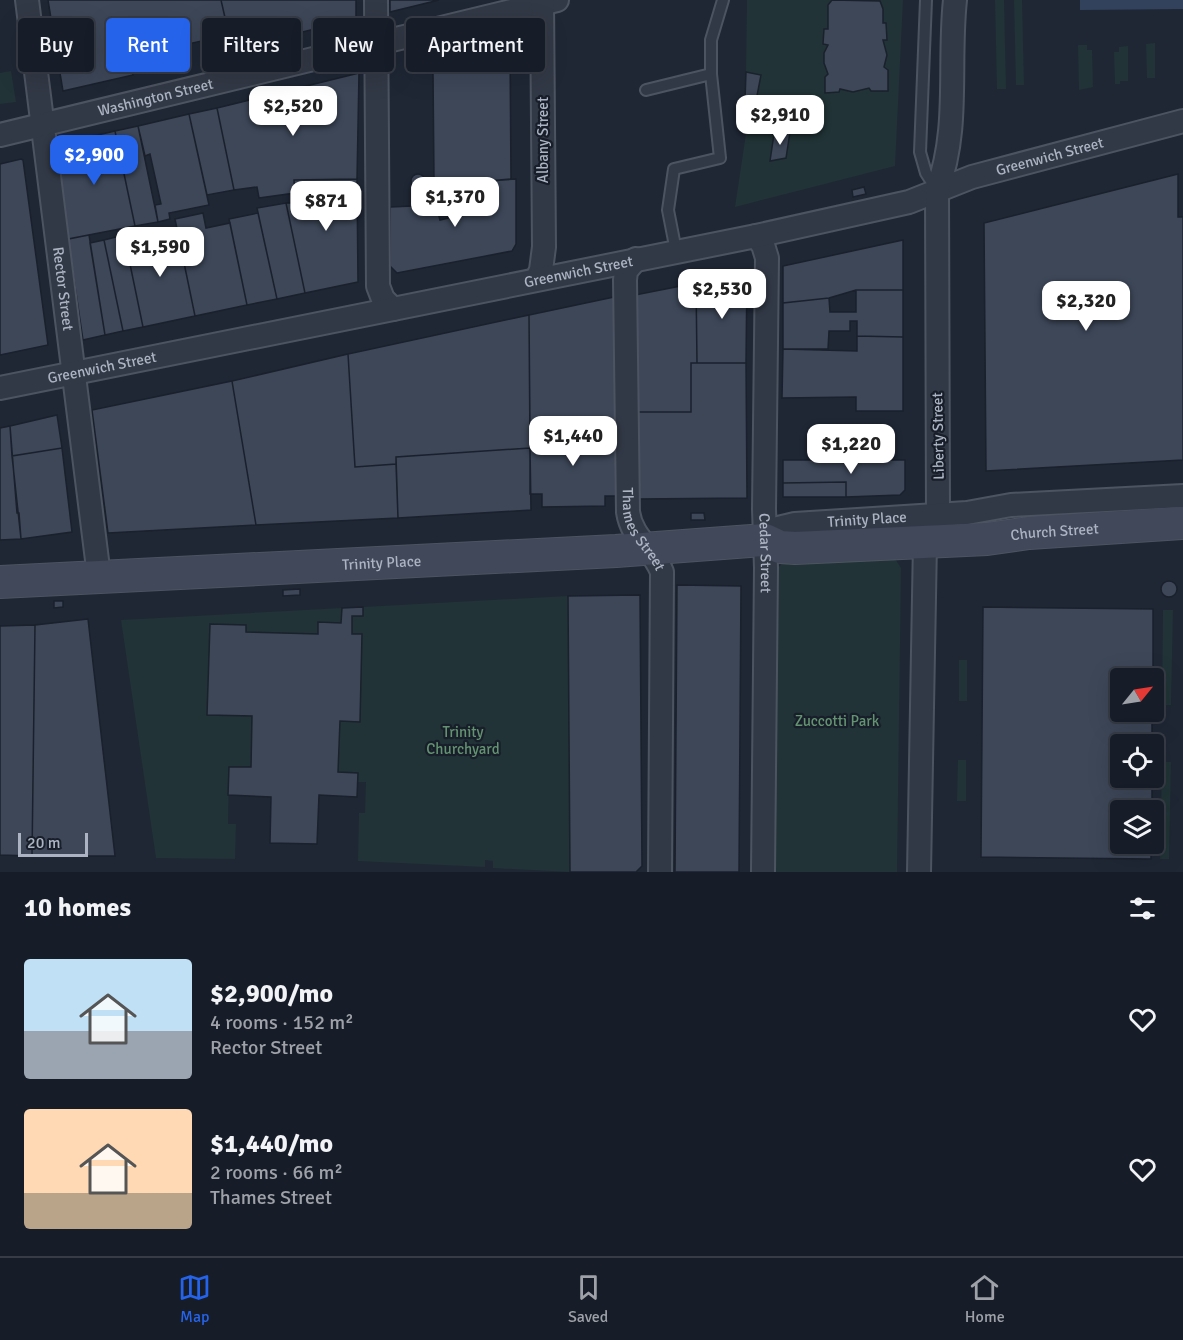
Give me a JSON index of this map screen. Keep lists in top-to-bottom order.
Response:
{
  "streets": {
    "main road": ["Trinity Place", "Church Street"],
    "street": [
      "Washington Street",
      "Albany Street",
      "Greenwich Street",
      "Rector Street",
      "Liberty Street",
      "Thames Street",
      "Cedar Street"
    ]
  },
  "crossings": [
    ["Washington Street", "Albany Street"],
    ["Washington Street", "Rector Street"],
    ["Albany Street", "Greenwich Street"],
    ["Greenwich Street", "Rector Street"],
    ["Greenwich Street", "Liberty Street"],
    ["Greenwich Street", "Thames Street"],
    ["Greenwich Street", "Cedar Street"],
    ["Rector Street", "Trinity Place"],
    ["Liberty Street", "Trinity Place"],
    ["Liberty Street", "Church Street"],
    ["Trinity Place", "Thames Street"],
    ["Trinity Place", "Church Street"],
    ["Trinity Place", "Cedar Street"]
  ],
  "parks": ["Zuccotti Park", "Trinity Churchyard"],
  "scale_bar": "20 m",
  "north": "top right",
  "page": {
    "chip": [
      "Buy",
      "Rent",
      "Filters",
      "New",
      "Apartment"
    ],
    "price": [
      "$2,520",
      "$2,910",
      "$2,900",
      "$1,370",
      "$871",
      "$1,590",
      "$2,530",
      "$2,320",
      "$1,440",
      "$1,220"
    ],
    "scale": "20 m",
    "heading": "10 homes",
    "list": [
      {
        "name": "$2,900/mo",
        "note": "4 rooms · 152 m² · Rector Street"
      },
      {
        "name": "$1,440/mo",
        "note": "2 rooms · 66 m² · Thames Street"
      }
    ],
    "tabs": ["Map", "Saved", "Home"]
  }
}
